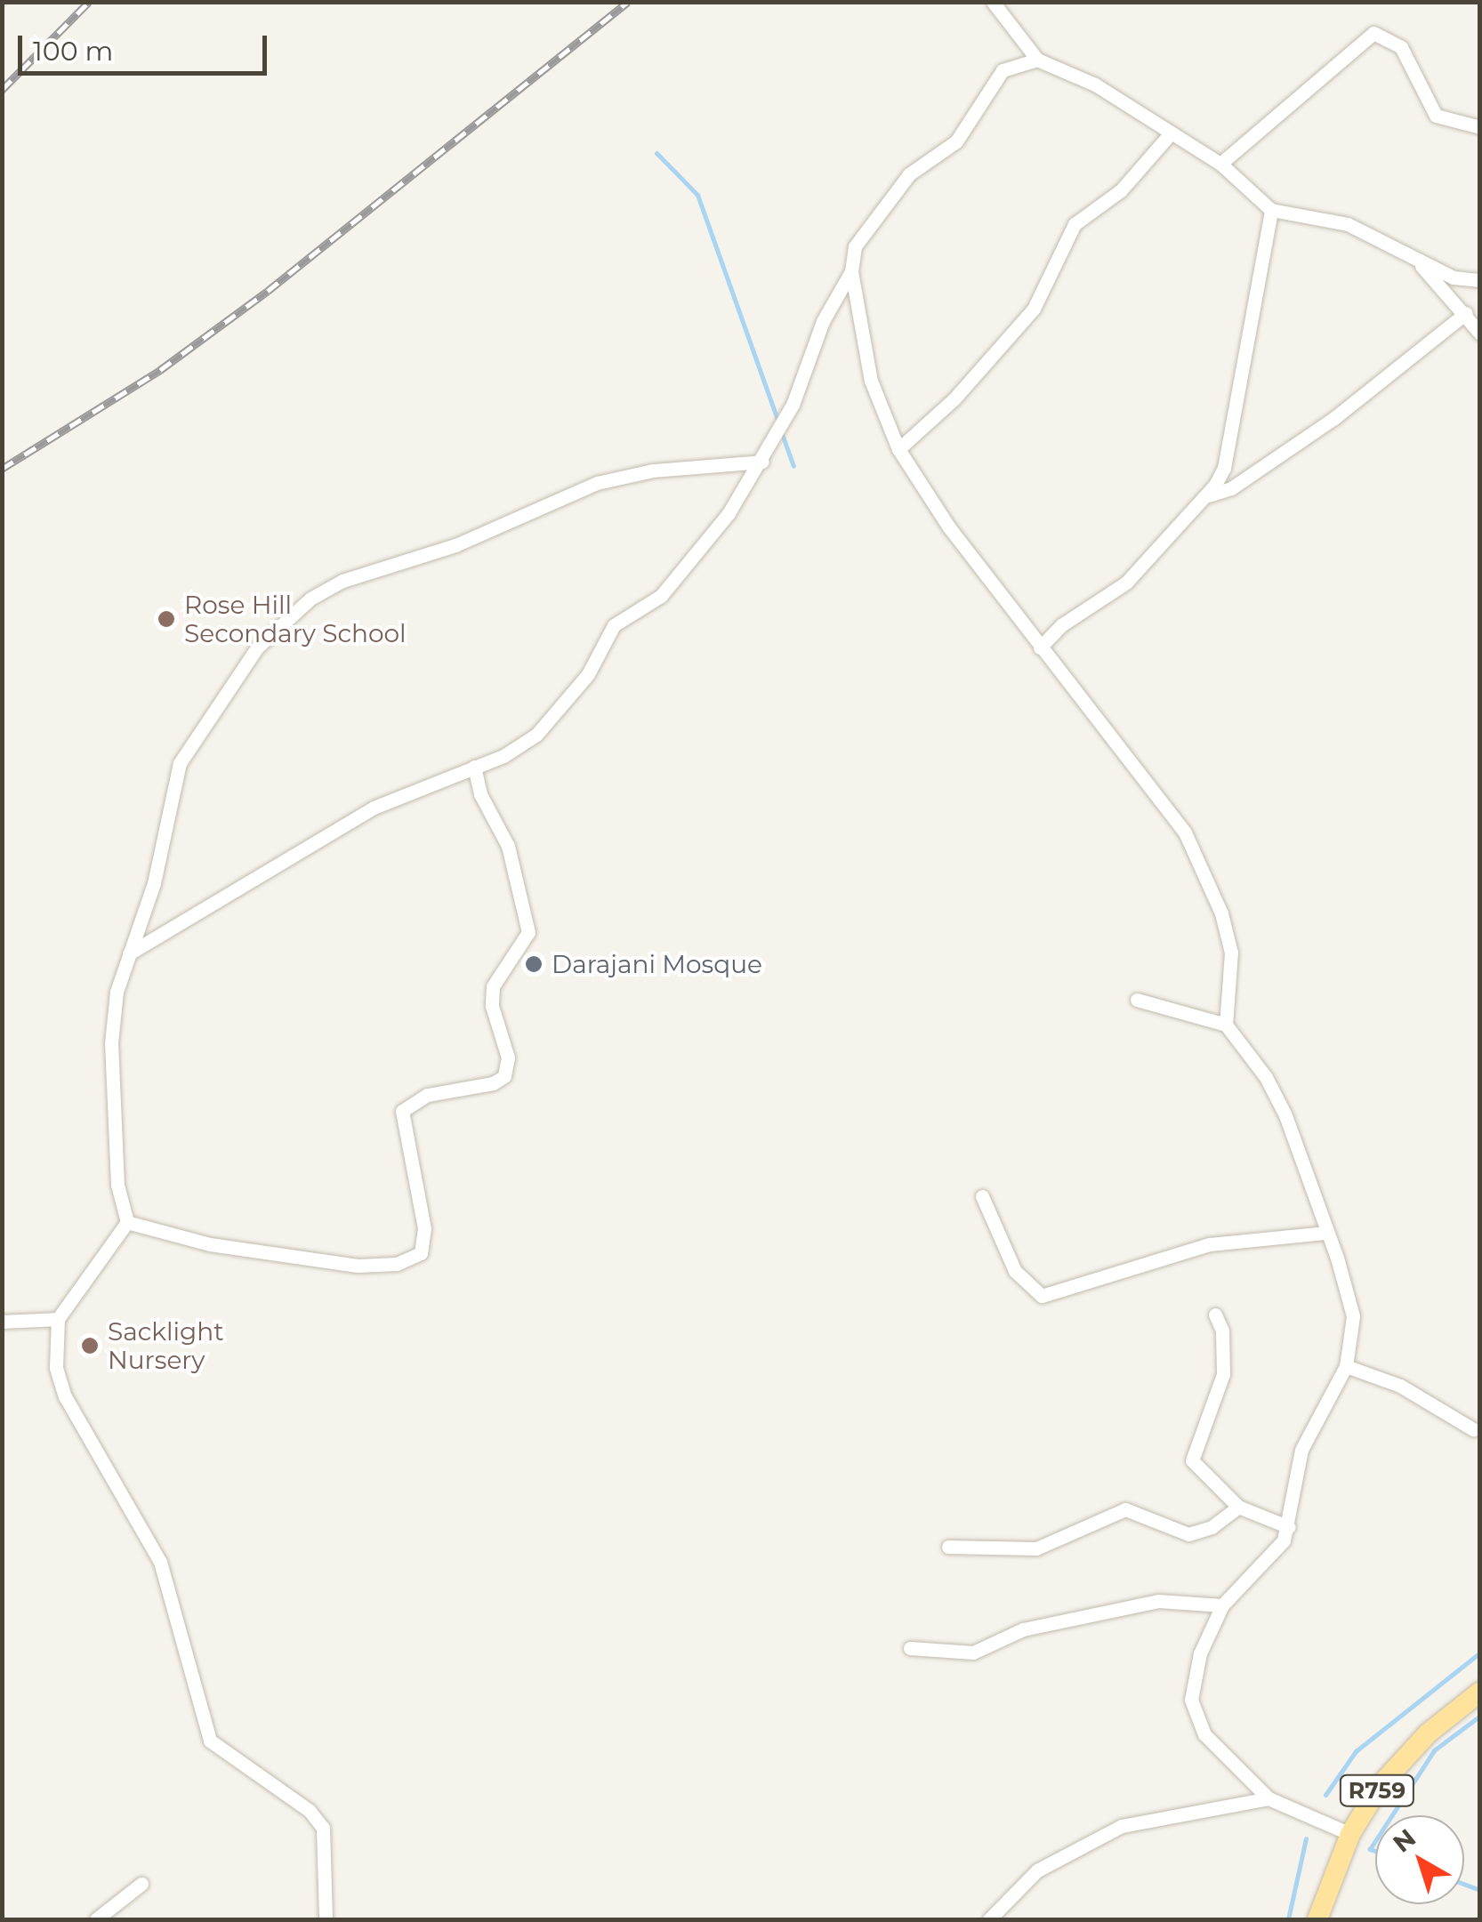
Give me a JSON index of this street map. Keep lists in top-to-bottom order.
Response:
{
  "streets": {
    "main road": ["R759"]
  },
  "places": ["Rose Hill Secondary School", "Darajani Mosque", "Sacklight Nursery"],
  "scale_bar": "100 m",
  "north": "top left"
}
